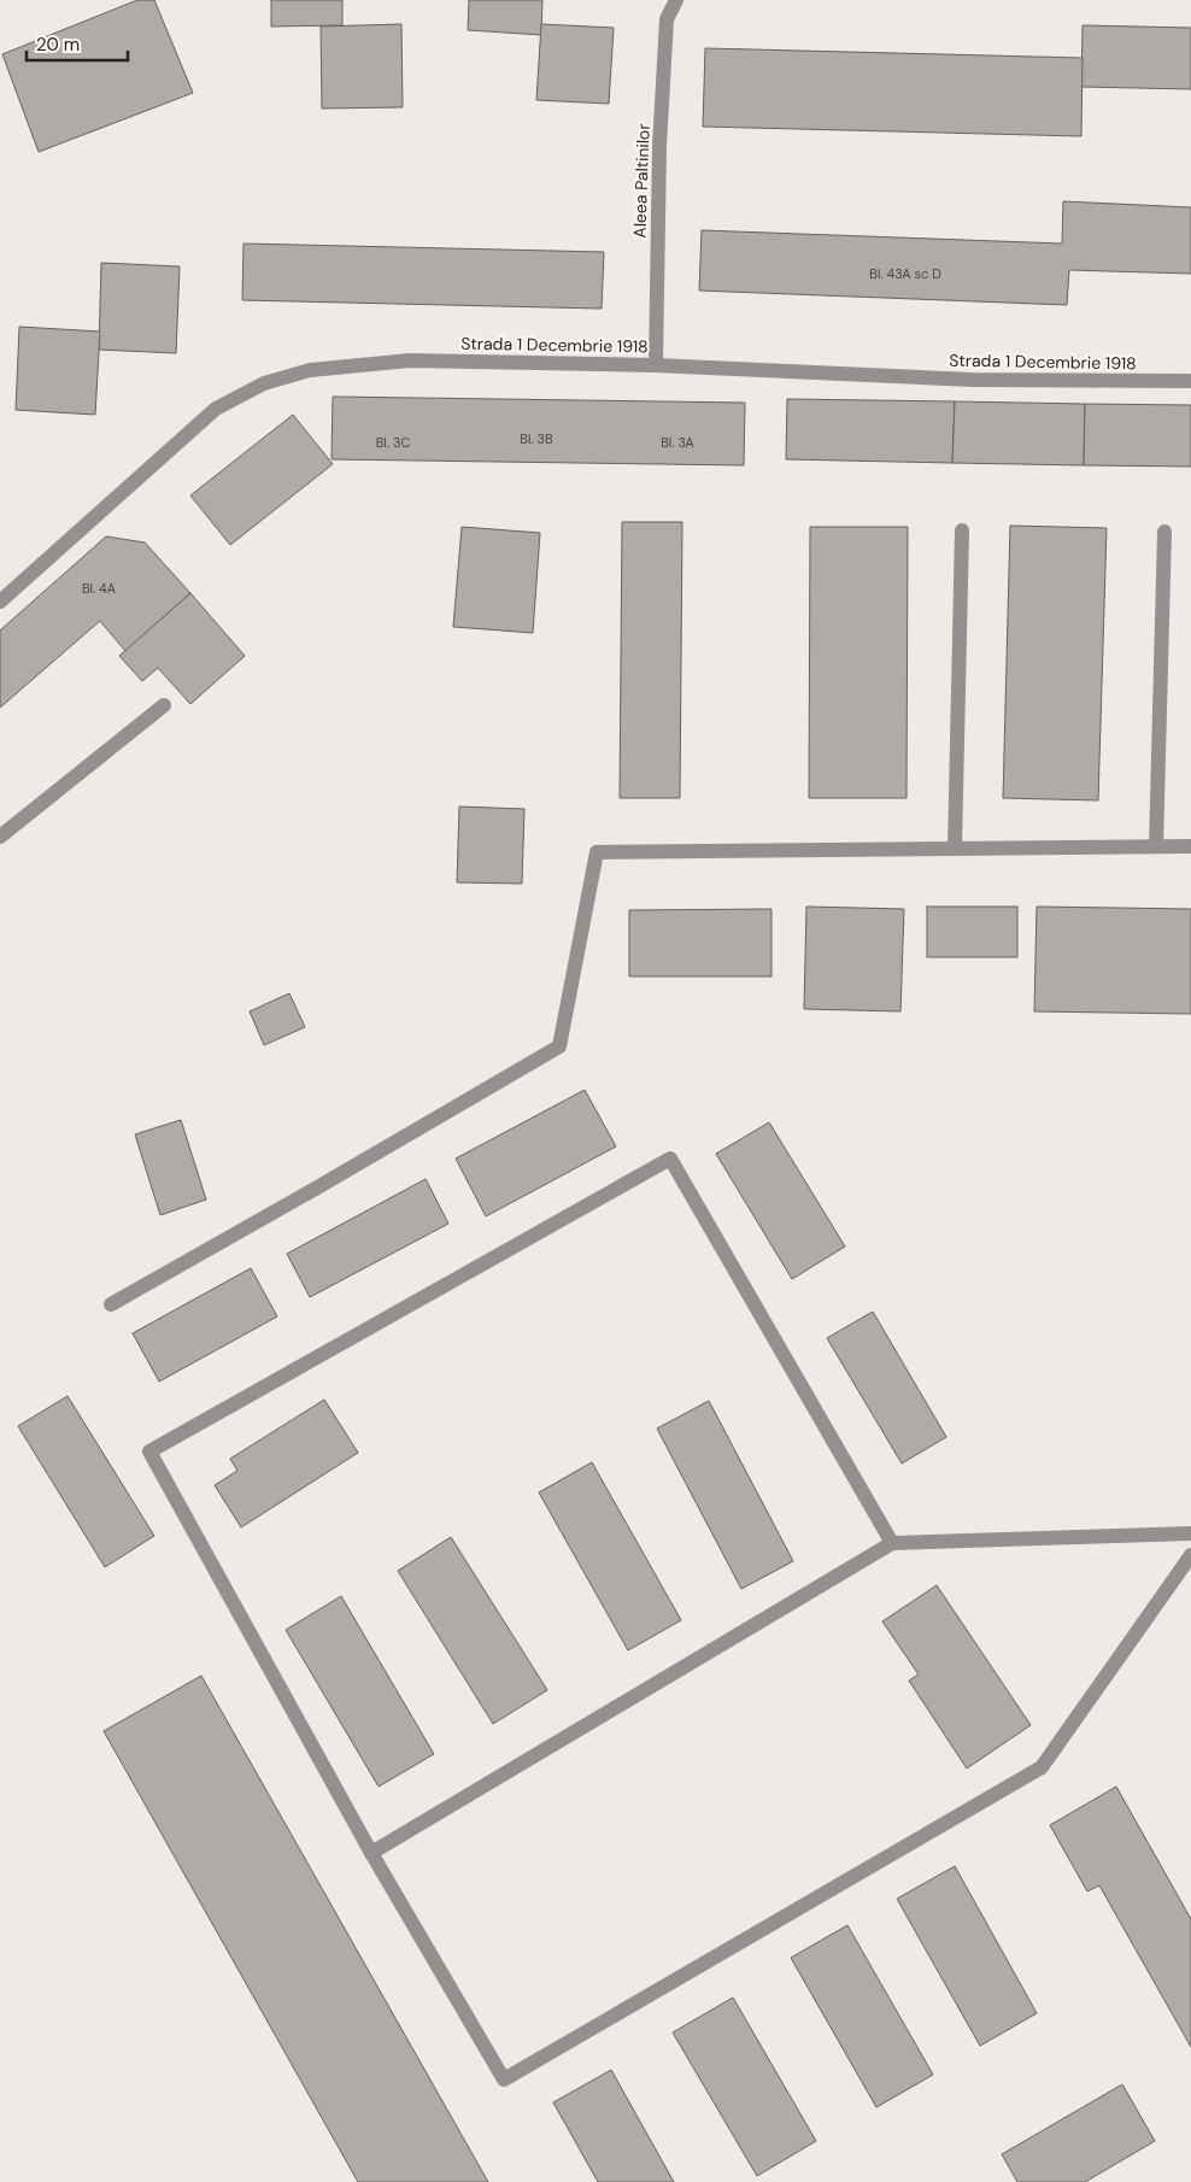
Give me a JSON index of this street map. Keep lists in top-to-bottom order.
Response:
{
  "streets": {
    "street": ["Aleea Paltinilor", "Strada 1 Decembrie 1918"]
  },
  "crossings": [
    ["Aleea Paltinilor", "Strada 1 Decembrie 1918"]
  ],
  "house_numbers": [
    "Bl. 43A sc D",
    "Bl. 3B",
    "Bl. 3C",
    "Bl. 3A",
    "Bl. 4A"
  ],
  "scale_bar": "20 m"
}
